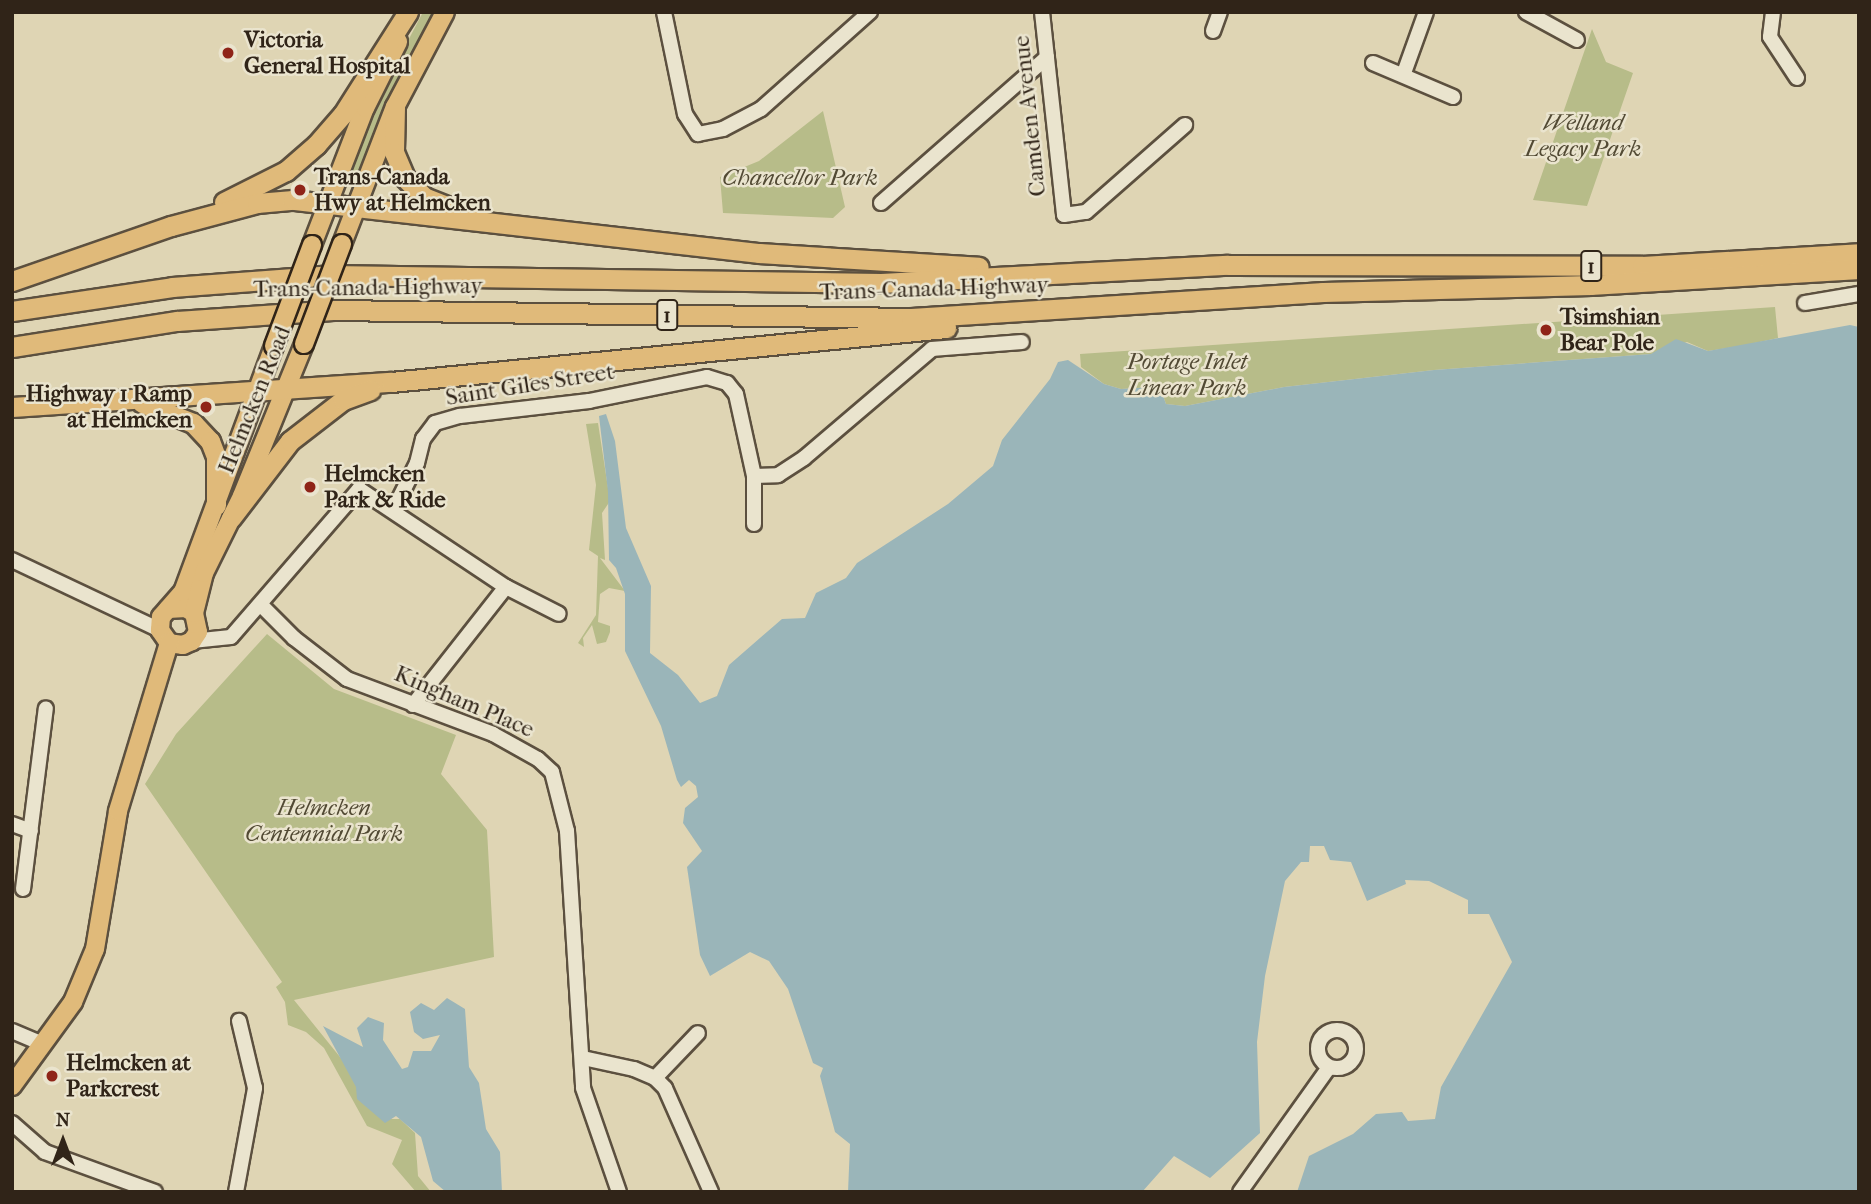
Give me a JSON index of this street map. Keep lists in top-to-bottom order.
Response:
{
  "streets": {
    "highway": ["1", "Trans-Canada Highway"],
    "main road": ["Helmcken Road"],
    "street": ["Camden Avenue", "Saint Giles Street", "Kingham Place"]
  },
  "parks": [
    "Welland Legacy Park",
    "Chancellor Park",
    "Portage Inlet Linear Park",
    "Helmcken Centennial Park"
  ],
  "places": [
    "Victoria General Hospital",
    "Trans-Canada Hwy at Helmcken",
    "Tsimshian Bear Pole",
    "Highway 1 Ramp at Helmcken",
    "Helmcken Park & Ride",
    "Helmcken at Parkcrest"
  ],
  "north": "top"
}
